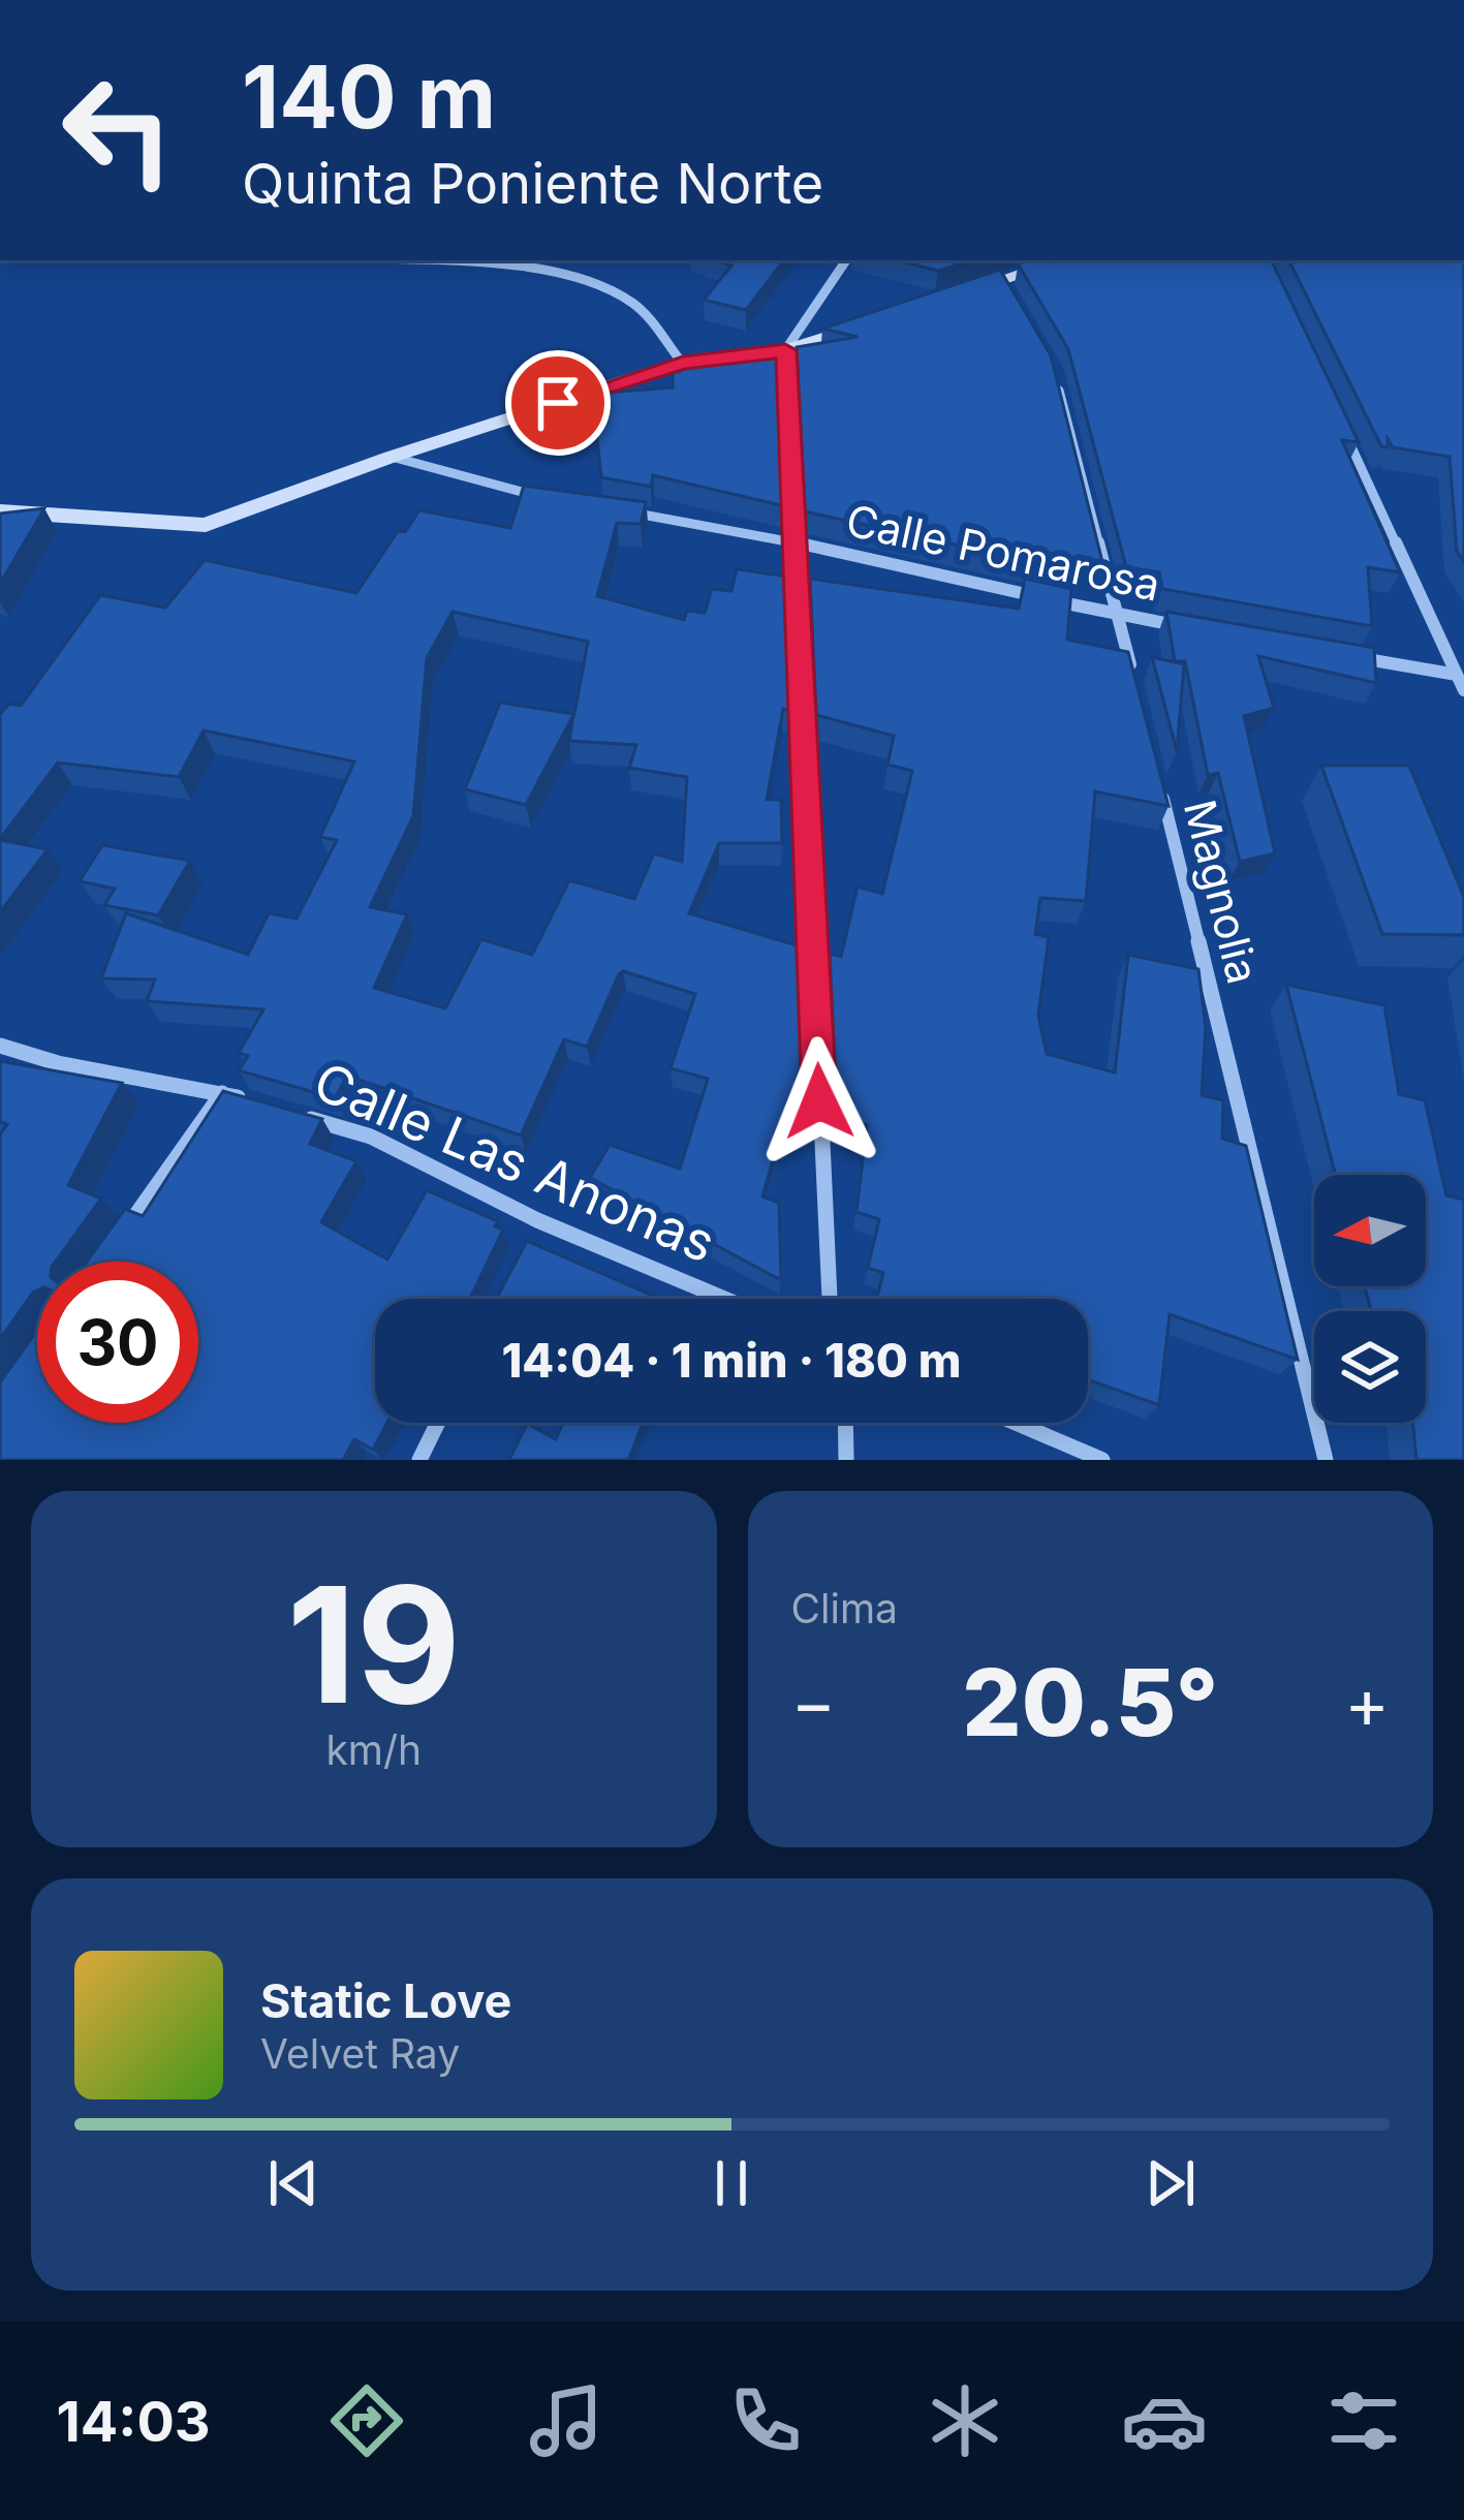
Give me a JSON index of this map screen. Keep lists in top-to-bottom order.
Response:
{
  "streets": {
    "street": ["Calle Pomarosa", "Magnolia", "Calle Las Anonas"]
  },
  "north": "left",
  "page": {
    "turn": ["140 m", "Quinta Poniente Norte"],
    "limit": "30",
    "trip": "14:04 · 1 min · 180 m",
    "tile": [
      ["19", "km/h"],
      "Clima"
    ],
    "heat": ["−", "20.5°", "+"],
    "song": ["Static Love", "Velvet Ray"],
    "tabs": "14:03"
  }
}
